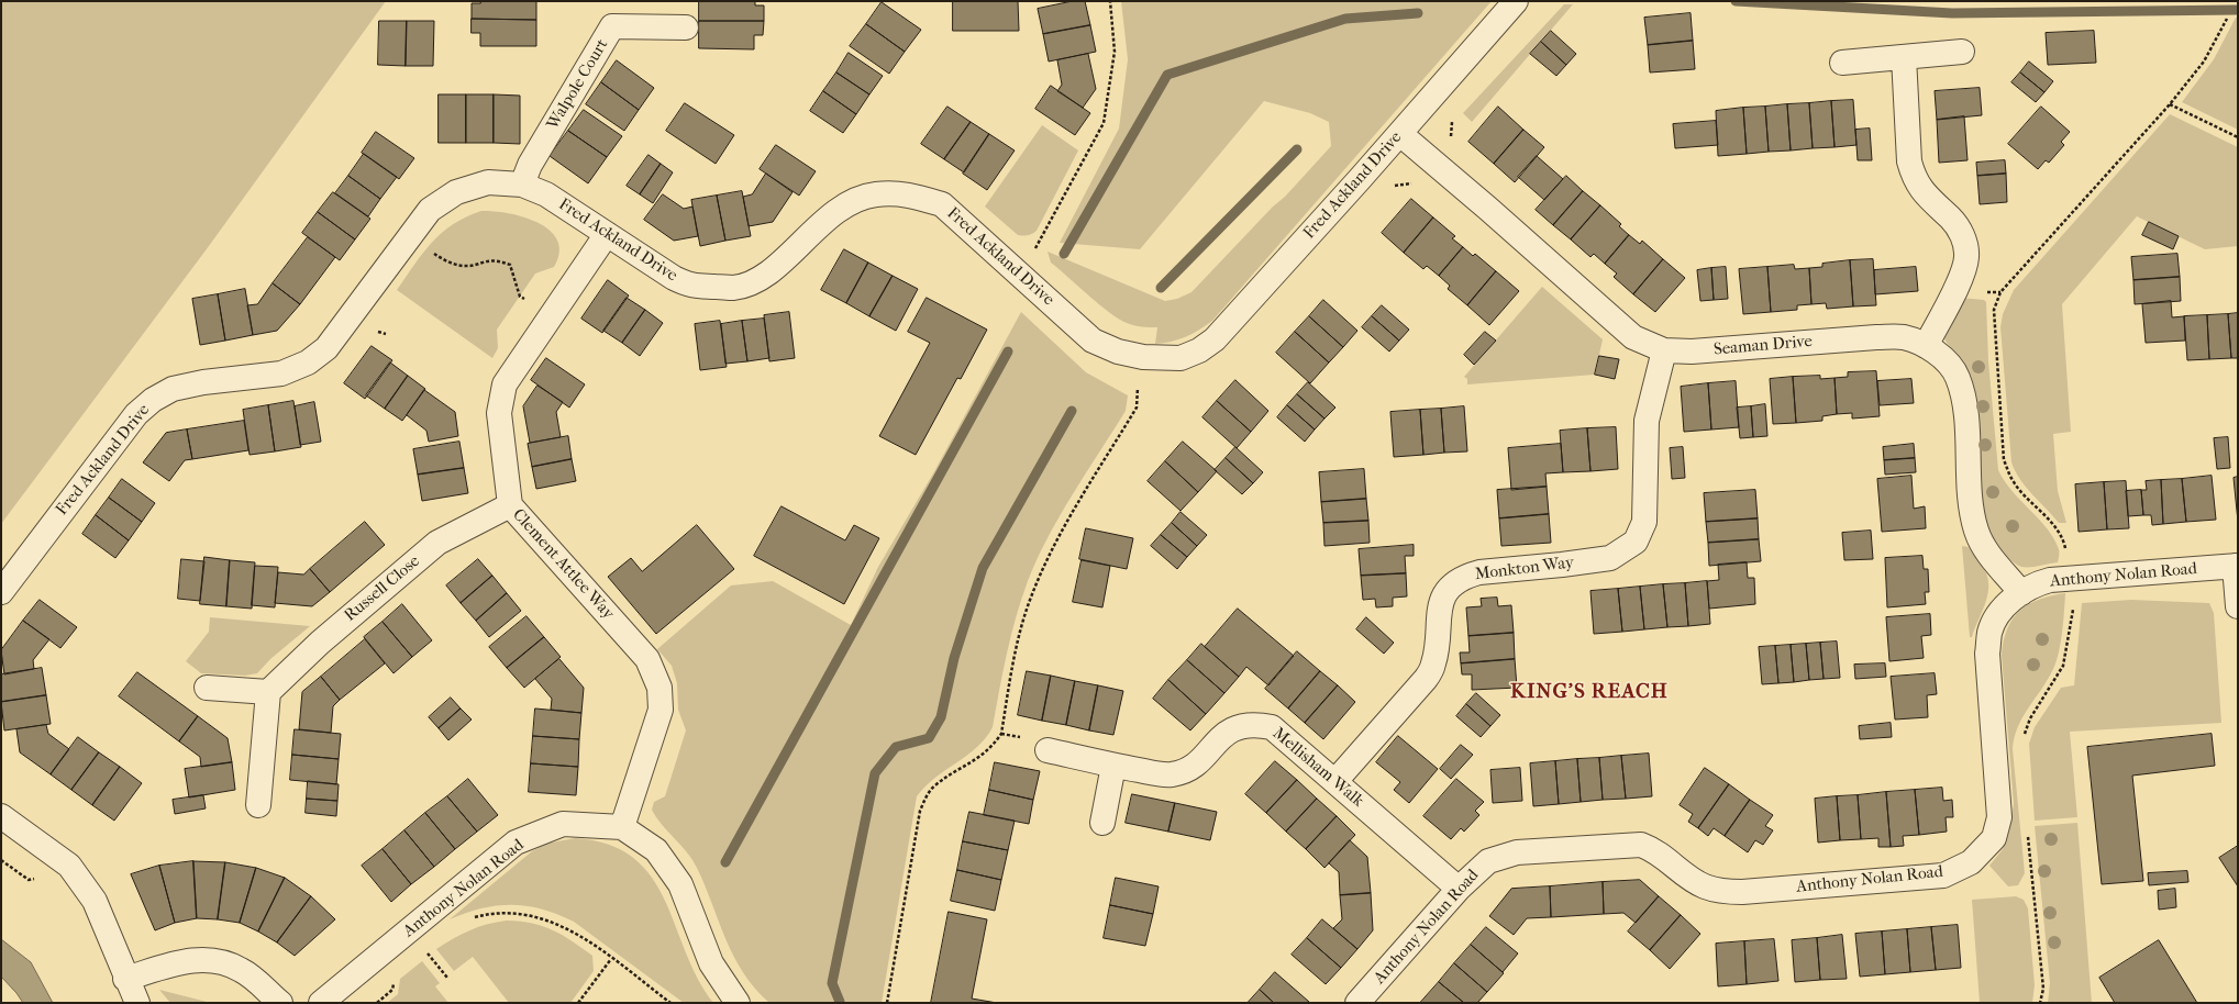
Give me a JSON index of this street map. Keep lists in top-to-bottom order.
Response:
{
  "streets": {
    "street": [
      "Walpole Court",
      "Fred Ackland Drive",
      "Seaman Drive",
      "Clement Attlee Way",
      "Monkton Way",
      "Anthony Nolan Road",
      "Russell Close",
      "Mellisham Walk"
    ]
  },
  "crossings": [
    ["Walpole Court", "Fred Ackland Drive"],
    ["Fred Ackland Drive", "Seaman Drive"],
    ["Fred Ackland Drive", "Clement Attlee Way"],
    ["Seaman Drive", "Monkton Way"],
    ["Seaman Drive", "Anthony Nolan Road"],
    ["Clement Attlee Way", "Anthony Nolan Road"],
    ["Clement Attlee Way", "Russell Close"],
    ["Monkton Way", "Mellisham Walk"],
    ["Anthony Nolan Road", "Mellisham Walk"]
  ],
  "districts": ["KING'S REACH"]
}
